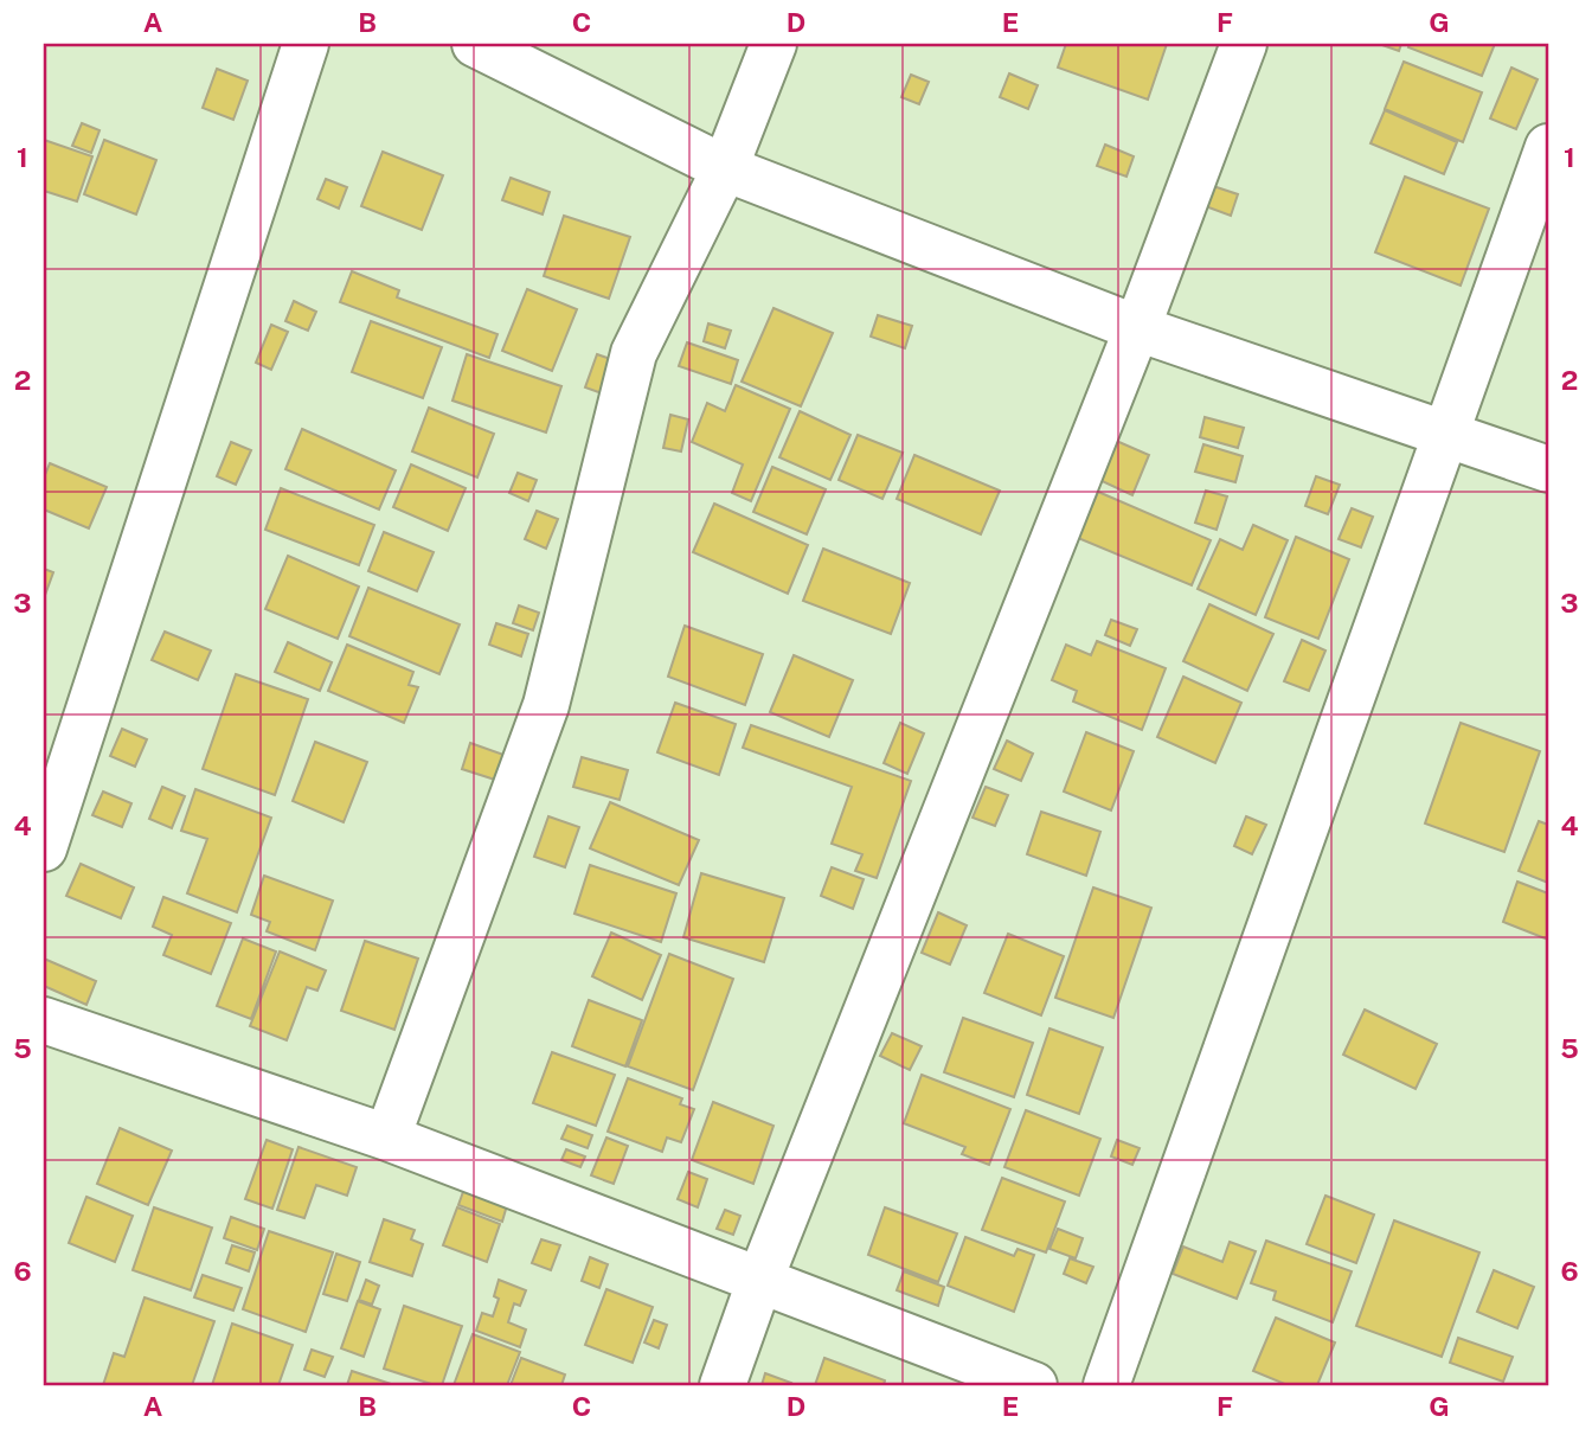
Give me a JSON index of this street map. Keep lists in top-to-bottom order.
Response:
{
  "grid": {
    "columns": [
      "A",
      "B",
      "C",
      "D",
      "E",
      "F",
      "G"
    ],
    "rows": [
      "1",
      "2",
      "3",
      "4",
      "5",
      "6"
    ]
  }
}
